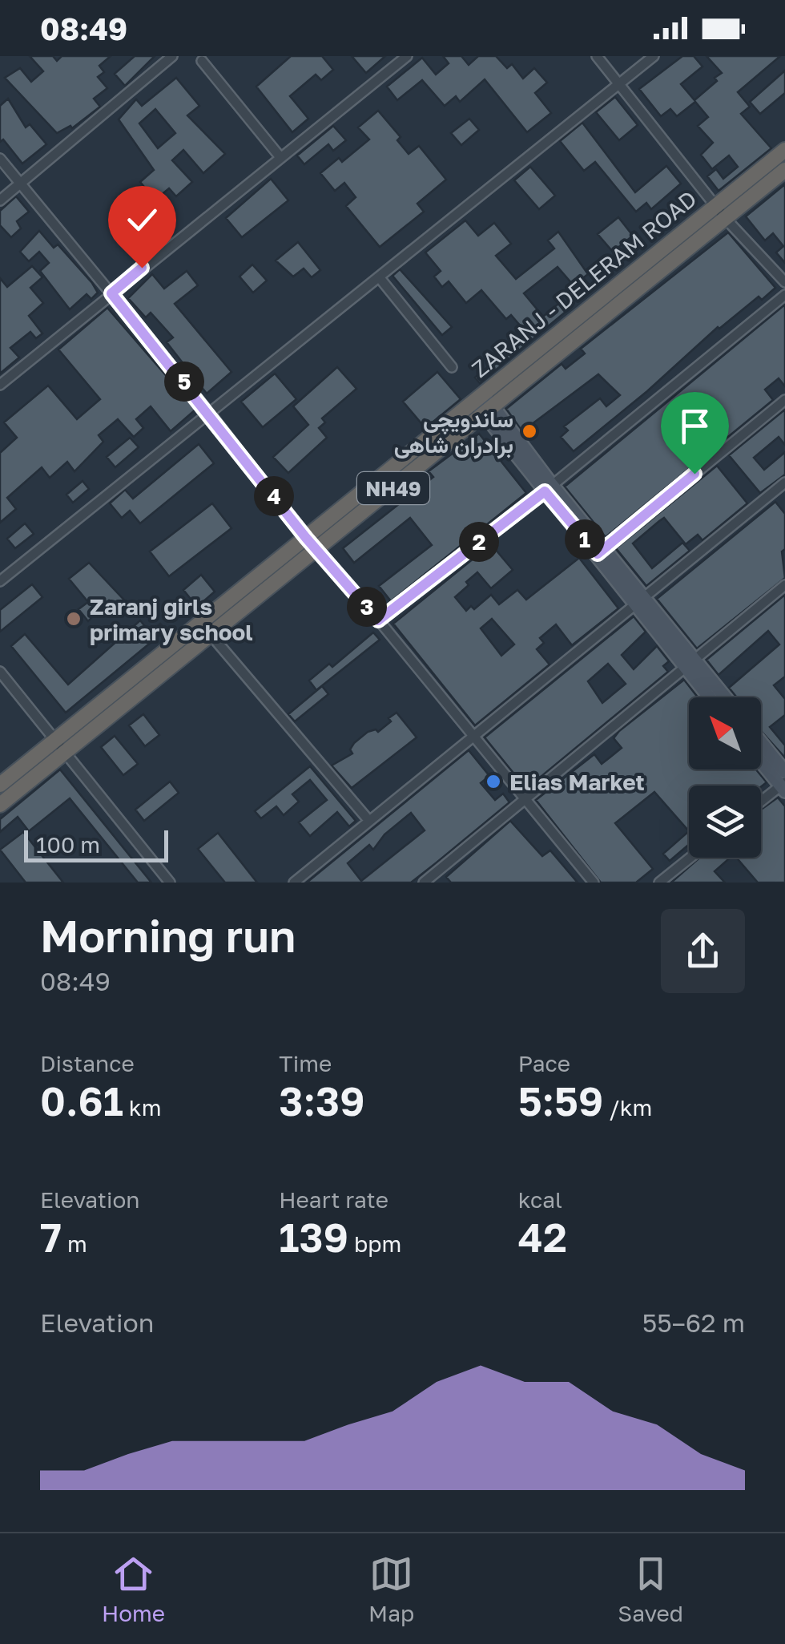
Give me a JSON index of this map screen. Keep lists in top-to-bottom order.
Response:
{
  "streets": {
    "highway": ["ZARANJ - DELERAM ROAD", "NH49"]
  },
  "places": ["ساندویچی برادران شاهی", "Zaranj girls primary school", "Elias Market"],
  "scale_bar": "100 m",
  "north": "top left",
  "page": {
    "status": "08:49",
    "pins": [
      "5",
      "4",
      "1",
      "2",
      "3"
    ],
    "scale": "100 m",
    "heading": ["Morning run", "08:49"],
    "stats": [
      ["Distance", "0.61 km"],
      ["Time", "3:39"],
      ["Pace", "5:59 /km"],
      ["Elevation", "7 m"],
      ["Heart rate", "139 bpm"],
      ["kcal", "42"]
    ],
    "chart": ["Elevation", "55–62 m"],
    "tabs": ["Home", "Map", "Saved"]
  }
}
